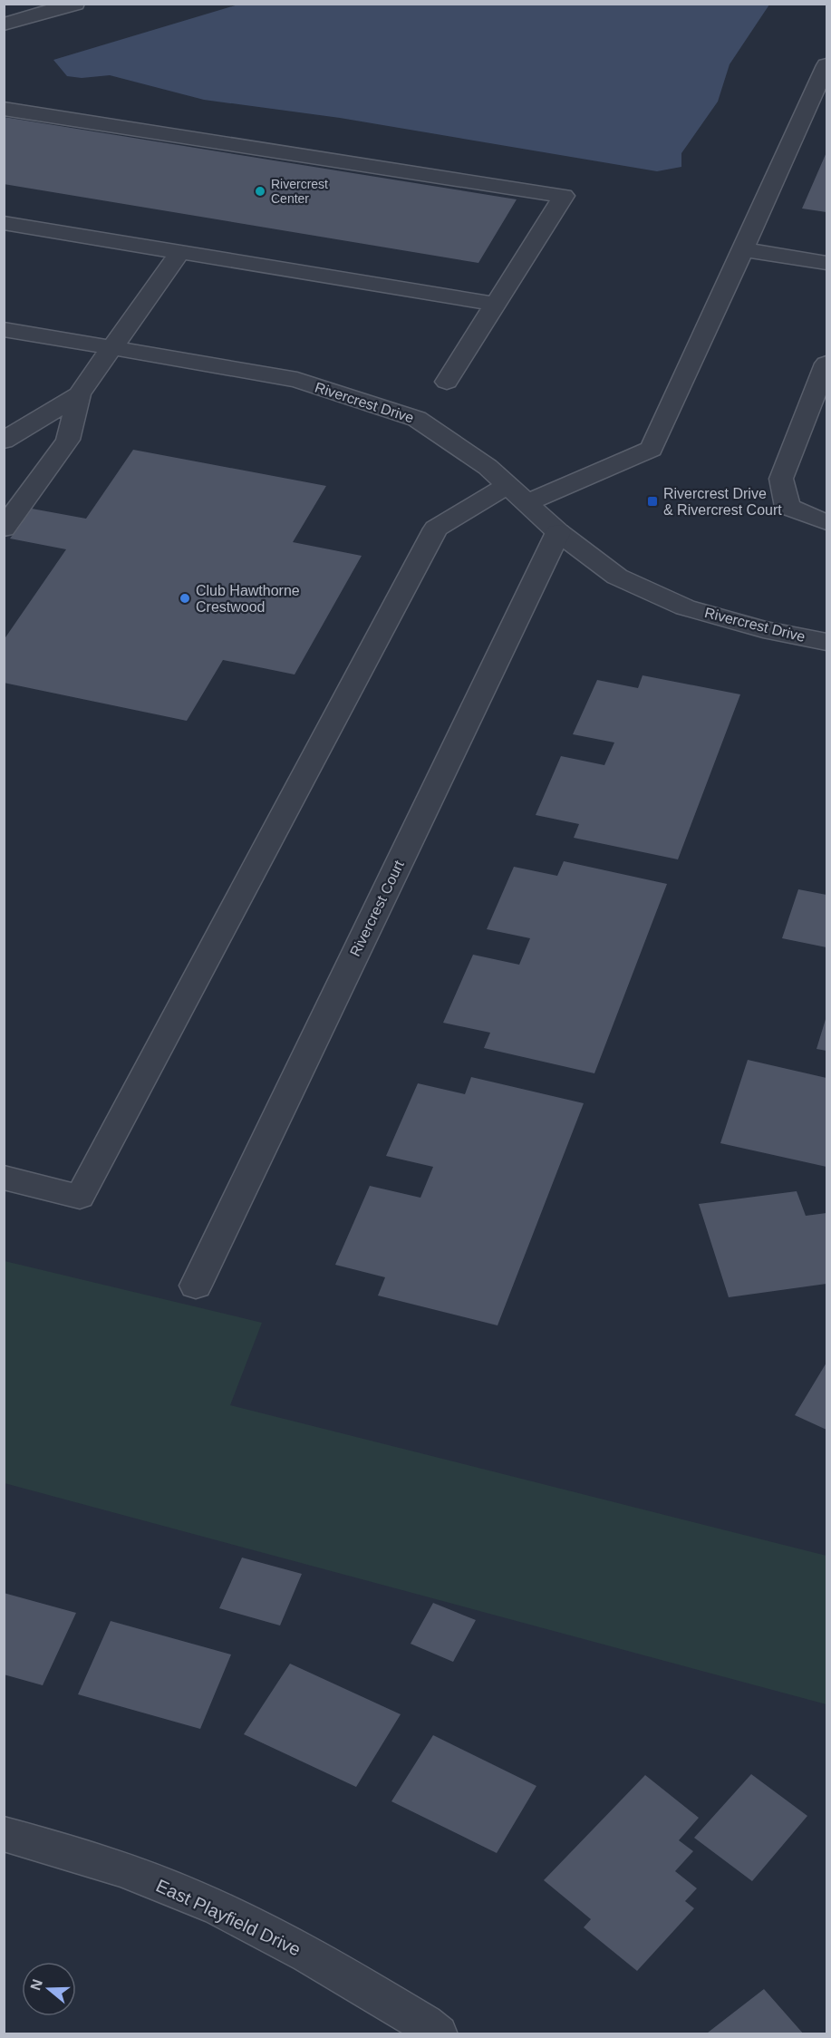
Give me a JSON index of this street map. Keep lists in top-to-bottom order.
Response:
{
  "streets": {
    "street": ["Rivercrest Drive", "Rivercrest Court", "East Playfield Drive"]
  },
  "crossings": [
    ["Rivercrest Drive", "Rivercrest Court"]
  ],
  "places": {
    "other": ["Rivercrest Center", "Club Hawthorne Crestwood"],
    "transit": ["Rivercrest Drive & Rivercrest Court"]
  },
  "north": "left"
}
